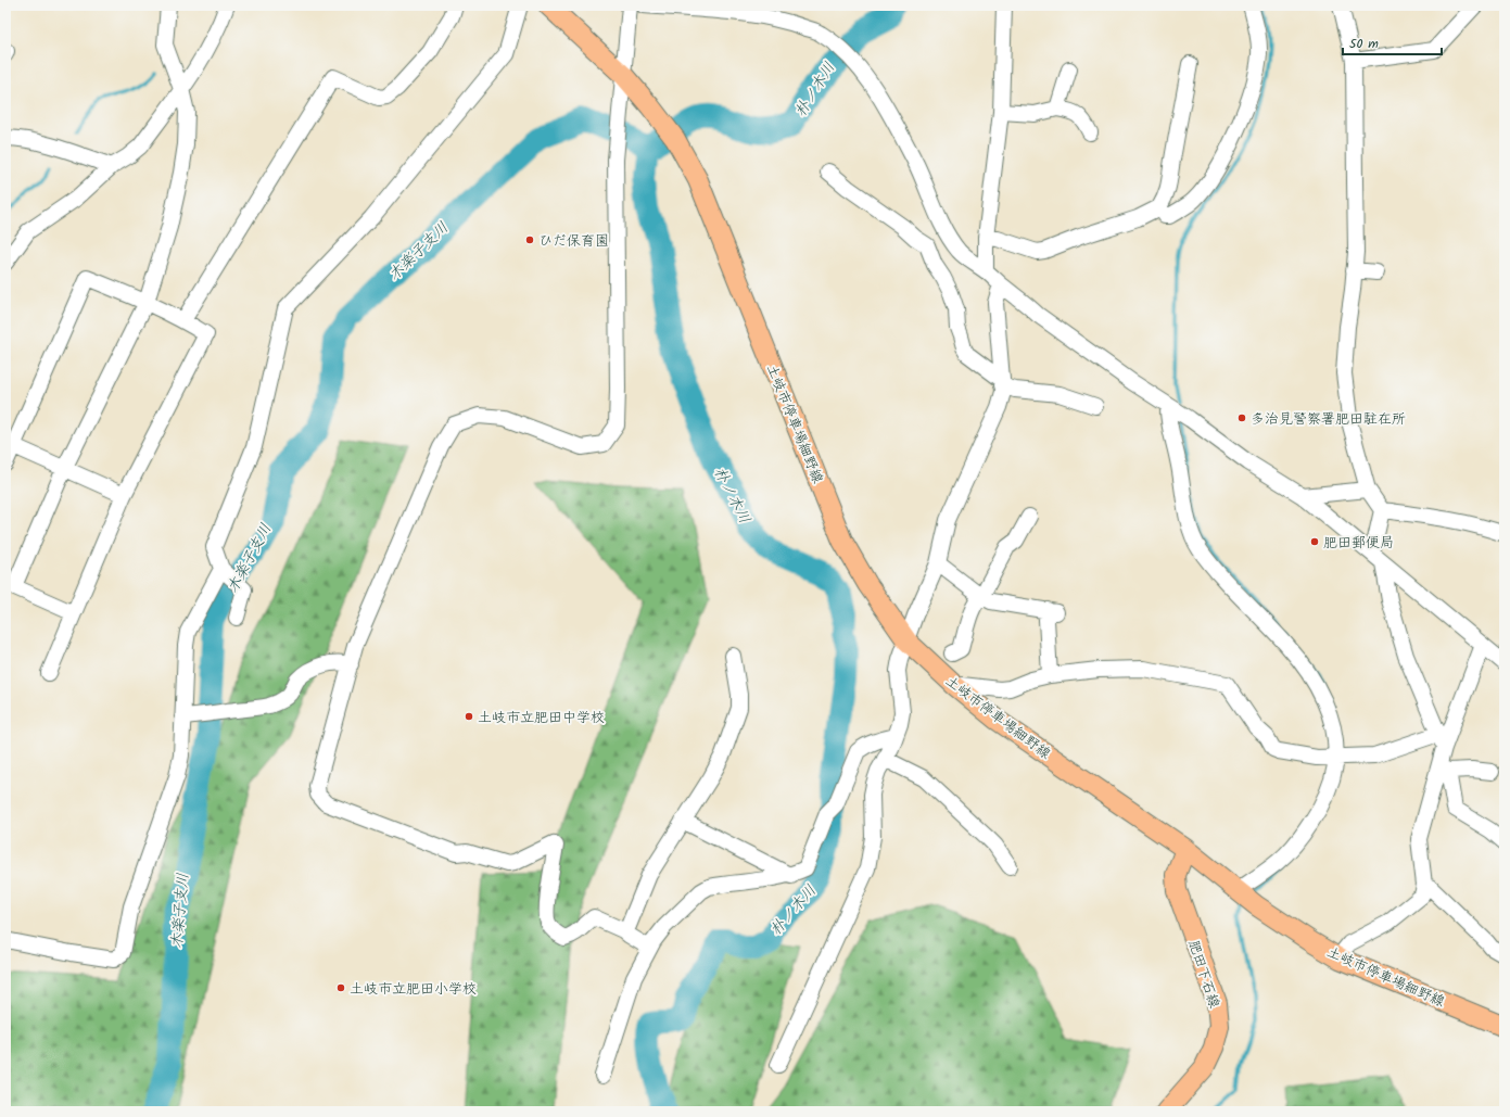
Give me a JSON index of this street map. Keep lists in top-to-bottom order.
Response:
{
  "streets": {
    "main road": ["土岐市停車場細野線", "肥田下石線"]
  },
  "crossings": [
    ["土岐市停車場細野線", "肥田下石線"]
  ],
  "water": ["朴ノ木川", "木楽子支川"],
  "places": [
    "ひだ保育園",
    "多治見警察署肥田駐在所",
    "肥田郵便局",
    "土岐市立肥田中学校",
    "土岐市立肥田小学校"
  ],
  "scale_bar": "50 m"
}
